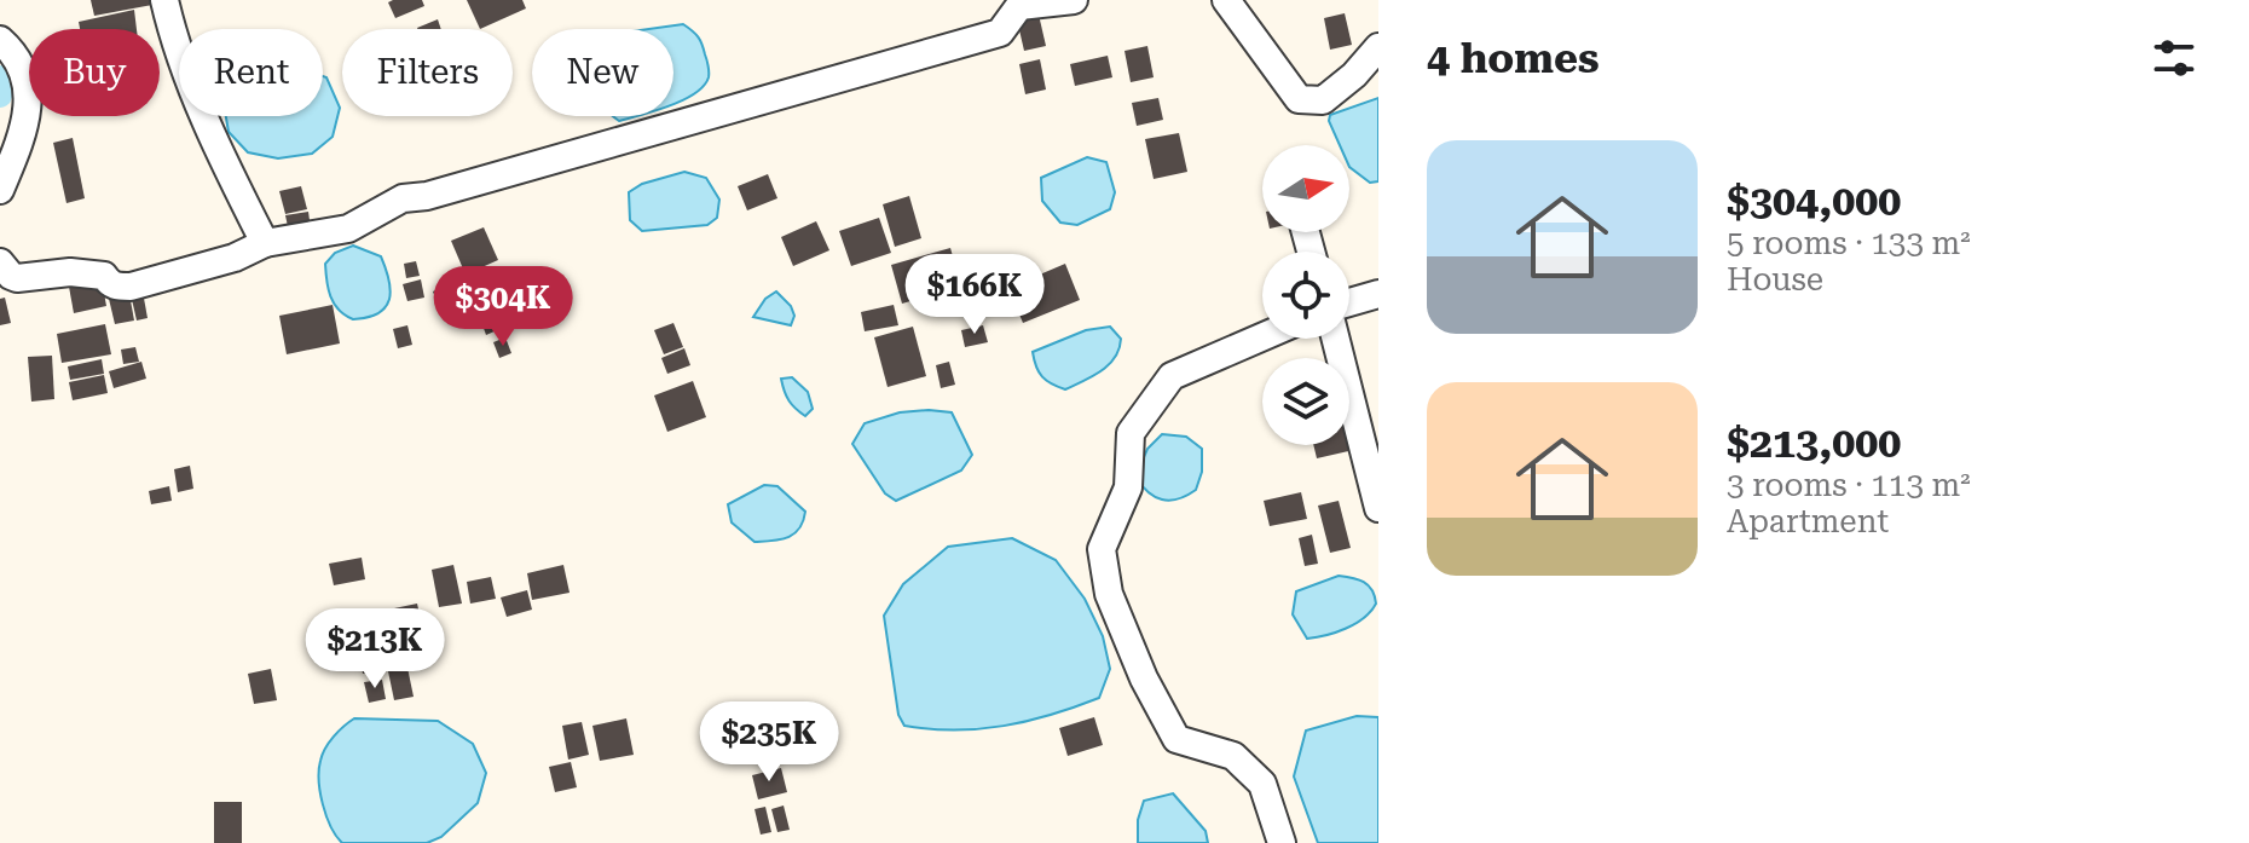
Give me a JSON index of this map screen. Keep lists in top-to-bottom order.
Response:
{
  "north": "right",
  "page": {
    "heading": "4 homes",
    "chip": [
      "Buy",
      "Rent",
      "Filters",
      "New"
    ],
    "list": [
      {
        "name": "$304,000",
        "note": "5 rooms · 133 m² · House"
      },
      {
        "name": "$213,000",
        "note": "3 rooms · 113 m² · Apartment"
      }
    ],
    "price": [
      "$166K",
      "$304K",
      "$213K",
      "$235K"
    ]
  }
}
